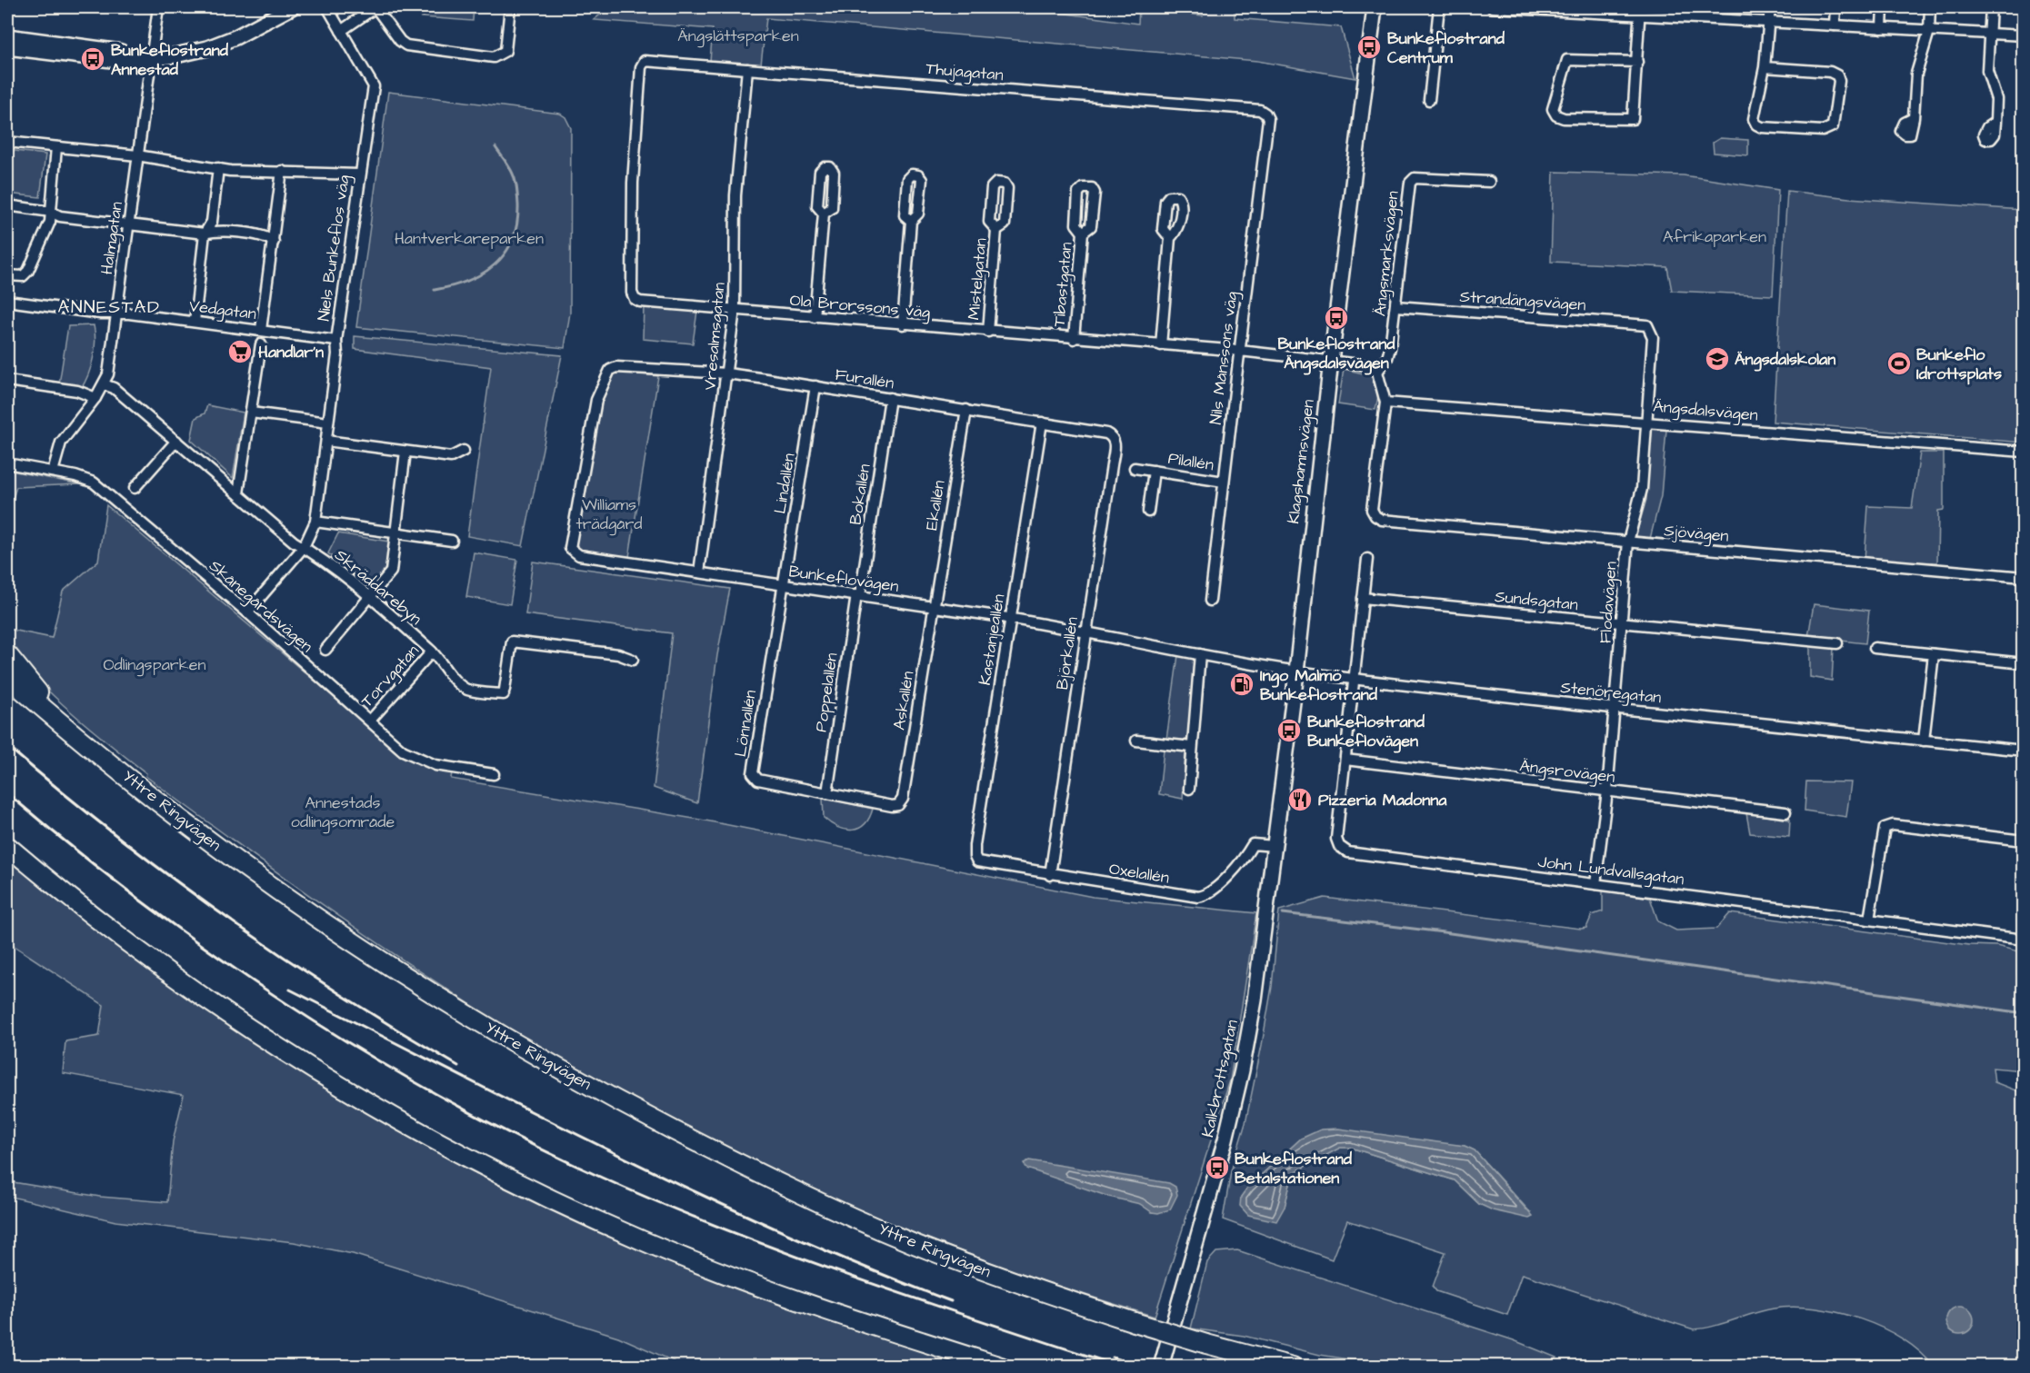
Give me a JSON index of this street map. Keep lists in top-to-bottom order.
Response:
{
  "streets": {
    "highway": ["Yttre Ringvägen"],
    "street": [
      "Thujagatan",
      "Halmgatan",
      "Niels Bunkeflos väg",
      "Ängsmarksvägen",
      "Mistelgatan",
      "Tibastgatan",
      "Strandängsvägen",
      "Ola Brorssons väg",
      "Vedgatan",
      "Vresalmsgatan",
      "Nils Månssons väg",
      "Furallén",
      "Ängsdalsvägen",
      "Pilallén",
      "Klagshamnsvägen",
      "Lindallén",
      "Bokallén",
      "Ekallén",
      "Sjövägen",
      "Bunkeflovägen",
      "Skräddarebyn",
      "Sundsgatan",
      "Flodavägen",
      "Skånegårdsvägen",
      "Kastanjeallén",
      "Björkallén",
      "Torvgatan",
      "Poppelallén",
      "Stenöregatan",
      "Askallén",
      "Lönnallén",
      "Ängsrovägen",
      "John Lundvallsgatan",
      "Oxelallén",
      "Kalkbrottsgatan"
    ]
  },
  "crossings": [
    ["Thujagatan", "Ola Brorssons väg"],
    ["Thujagatan", "Vresalmsgatan"],
    ["Thujagatan", "Nils Månssons väg"],
    ["Halmgatan", "Vedgatan"],
    ["Halmgatan", "Skräddarebyn"],
    ["Halmgatan", "Skånegårdsvägen"],
    ["Niels Bunkeflos väg", "Vedgatan"],
    ["Niels Bunkeflos väg", "Skräddarebyn"],
    ["Niels Bunkeflos väg", "Skånegårdsvägen"],
    ["Ängsmarksvägen", "Strandängsvägen"],
    ["Mistelgatan", "Ola Brorssons väg"],
    ["Tibastgatan", "Ola Brorssons väg"],
    ["Strandängsvägen", "Flodavägen"],
    ["Ola Brorssons väg", "Vresalmsgatan"],
    ["Ola Brorssons väg", "Nils Månssons väg"],
    ["Ola Brorssons väg", "Klagshamnsvägen"],
    ["Vresalmsgatan", "Furallén"],
    ["Vresalmsgatan", "Bunkeflovägen"],
    ["Nils Månssons väg", "Pilallén"],
    ["Furallén", "Lindallén"],
    ["Furallén", "Bokallén"],
    ["Furallén", "Ekallén"],
    ["Furallén", "Bunkeflovägen"],
    ["Furallén", "Kastanjeallén"],
    ["Furallén", "Björkallén"],
    ["Ängsdalsvägen", "Sjövägen"],
    ["Ängsdalsvägen", "Flodavägen"],
    ["Klagshamnsvägen", "Bunkeflovägen"],
    ["Klagshamnsvägen", "Stenöregatan"],
    ["Klagshamnsvägen", "Oxelallén"],
    ["Klagshamnsvägen", "Kalkbrottsgatan"],
    ["Lindallén", "Bunkeflovägen"],
    ["Lindallén", "Lönnallén"],
    ["Bokallén", "Bunkeflovägen"],
    ["Bokallén", "Poppelallén"],
    ["Ekallén", "Bunkeflovägen"],
    ["Ekallén", "Askallén"],
    ["Sjövägen", "Flodavägen"],
    ["Bunkeflovägen", "Kastanjeallén"],
    ["Bunkeflovägen", "Björkallén"],
    ["Bunkeflovägen", "Poppelallén"],
    ["Bunkeflovägen", "Stenöregatan"],
    ["Bunkeflovägen", "Askallén"],
    ["Bunkeflovägen", "Lönnallén"],
    ["Skräddarebyn", "Torvgatan"],
    ["Sundsgatan", "Flodavägen"],
    ["Flodavägen", "Stenöregatan"],
    ["Flodavägen", "Ängsrovägen"],
    ["Flodavägen", "John Lundvallsgatan"],
    ["Skånegårdsvägen", "Torvgatan"],
    ["Kastanjeallén", "Oxelallén"],
    ["Björkallén", "Oxelallén"],
    ["Poppelallén", "Lönnallén"],
    ["Askallén", "Lönnallén"],
    ["Ängsrovägen", "John Lundvallsgatan"]
  ],
  "districts": ["ANNESTAD"],
  "parks": [
    "Ängslättsparken",
    "Afrikaparken",
    "Hantverkareparken",
    "Williams trädgård",
    "Odlingsparken",
    "Annestads odlingsområde"
  ],
  "places": {
    "bus stop": [
      "Bunkeflostrand Centrum",
      "Bunkeflostrand Annestad",
      "Bunkeflostrand Ängsdalsvägen",
      "Bunkeflostrand Bunkeflovägen",
      "Bunkeflostrand Betalstationen"
    ],
    "supermarket": ["Handlar'n"],
    "school or university": ["Ängsdalskolan"],
    "sports": ["Bunkeflo Idrottsplats"],
    "fuel station": ["Ingo Malmö Bunkeflostrand"],
    "restaurant": ["Pizzeria Madonna"]
  }
}
